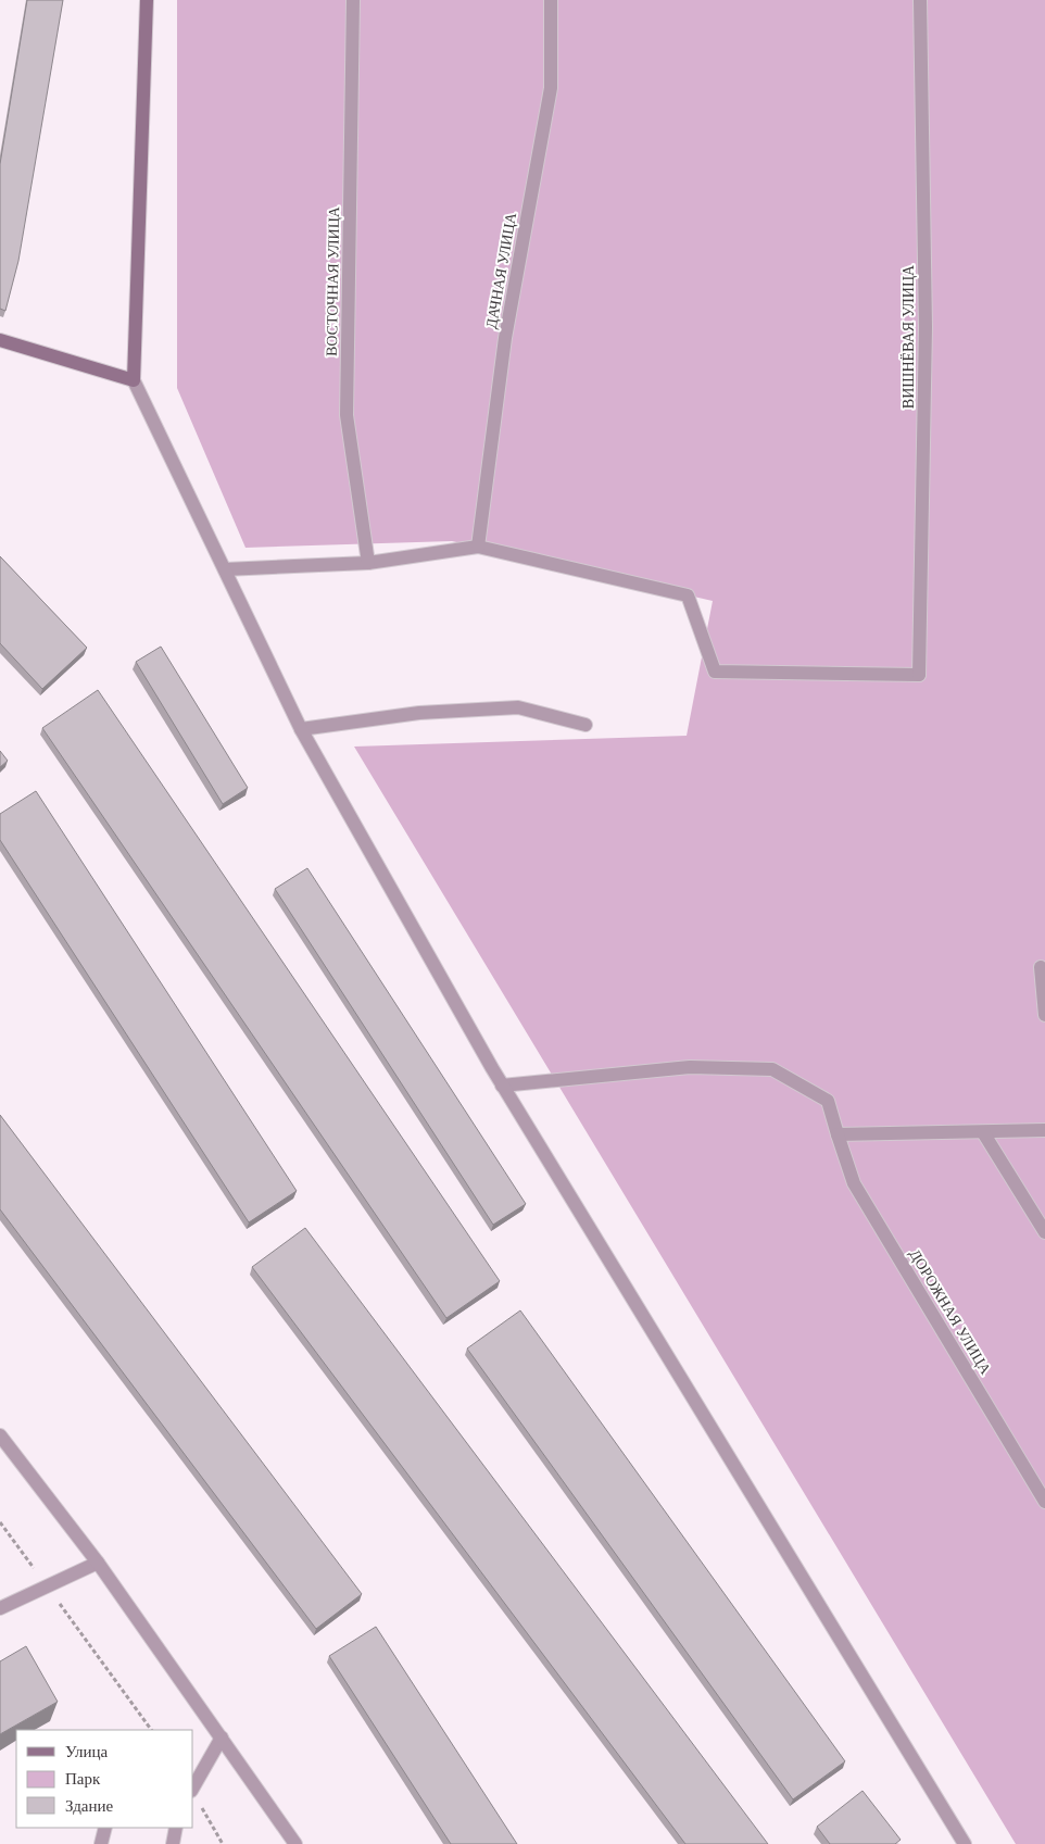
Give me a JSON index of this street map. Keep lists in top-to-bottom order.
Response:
{
  "streets": {
    "street": [
      "ДАЧНАЯ УЛИЦА",
      "ВОСТОЧНАЯ УЛИЦА",
      "ВИШНЁВАЯ УЛИЦА",
      "ДОРОЖНАЯ УЛИЦА"
    ]
  },
  "crossings": [
    ["ДАЧНАЯ УЛИЦА", "ВИШНЁВАЯ УЛИЦА"]
  ],
  "legend": ["Улица", "Парк", "Здание"]
}
